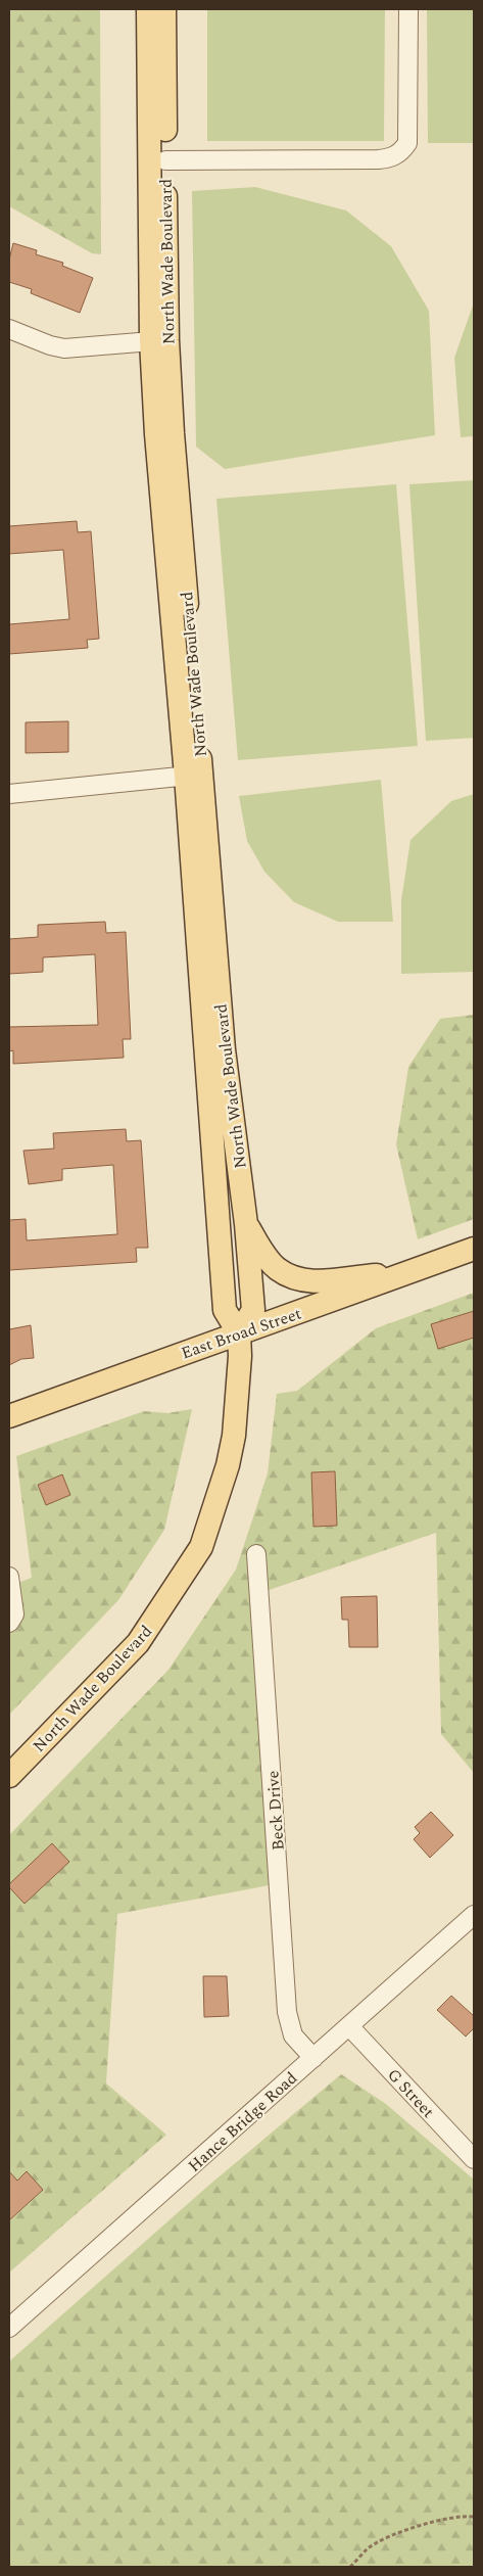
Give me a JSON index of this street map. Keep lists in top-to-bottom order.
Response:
{
  "streets": {
    "main road": ["North Wade Boulevard", "East Broad Street"],
    "street": ["Beck Drive", "G Street", "Hance Bridge Road"]
  },
  "crossings": [
    ["North Wade Boulevard", "East Broad Street"],
    ["Beck Drive", "Hance Bridge Road"],
    ["G Street", "Hance Bridge Road"]
  ]
}
